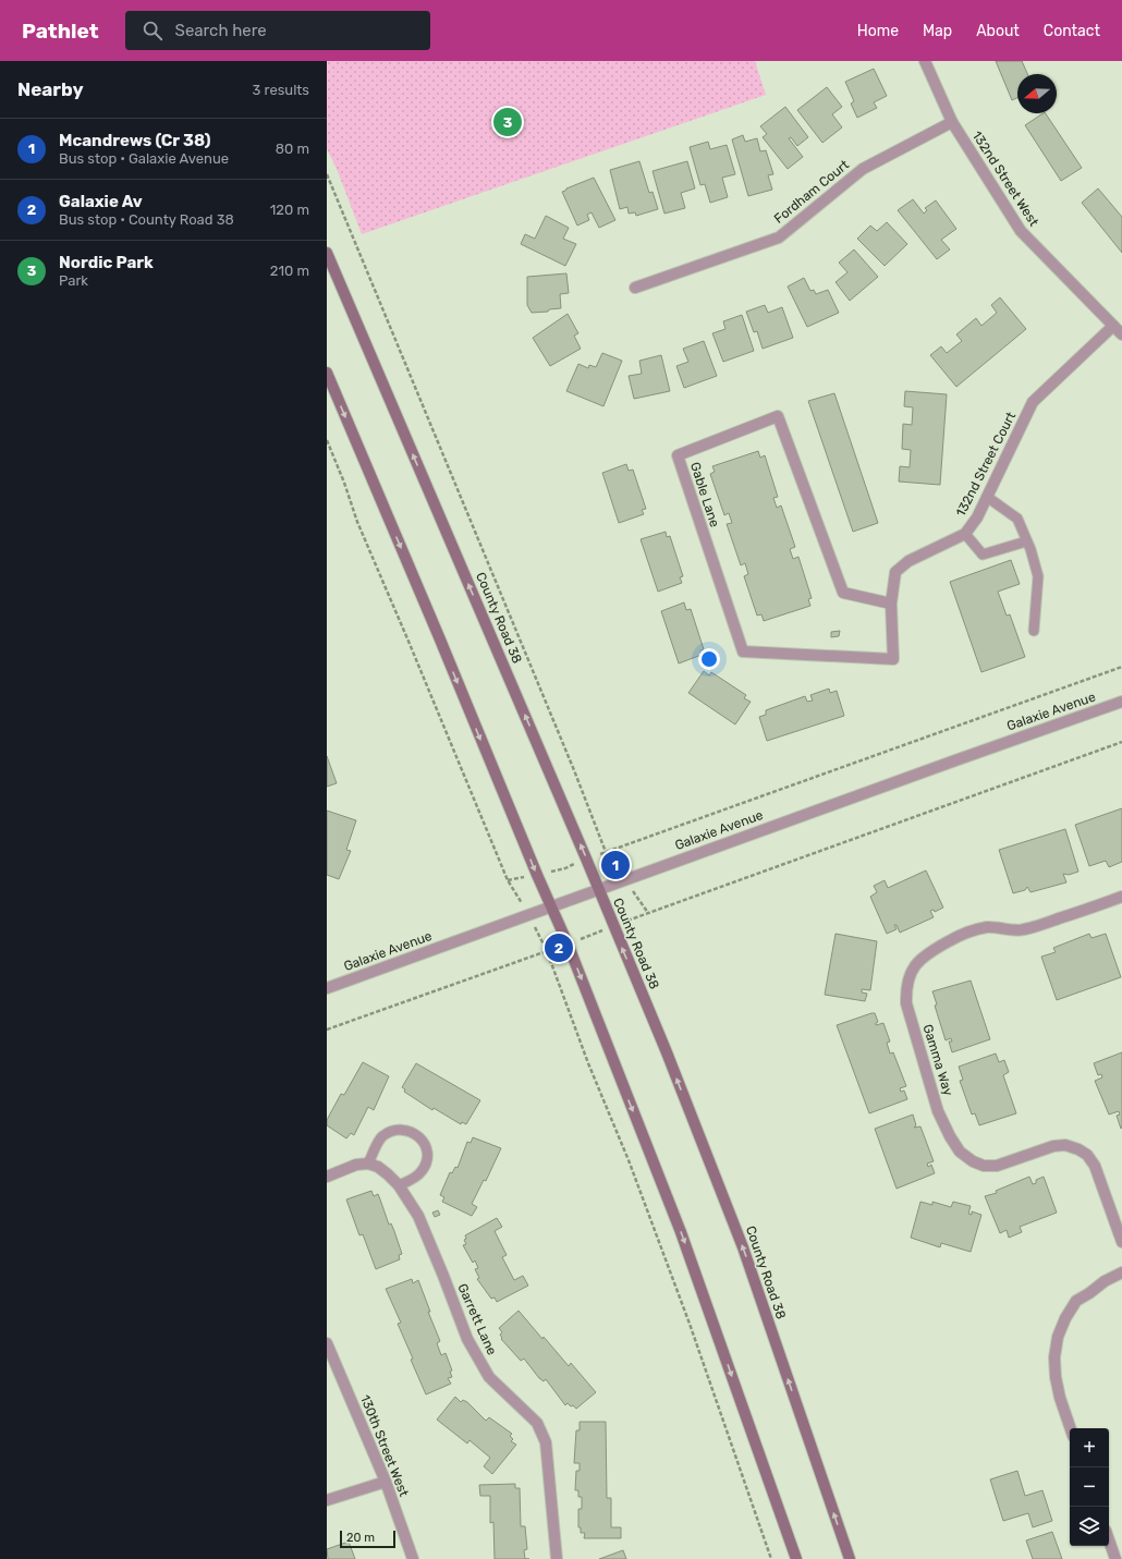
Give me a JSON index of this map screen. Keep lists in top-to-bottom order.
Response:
{
  "streets": {
    "main road": ["County Road 38"],
    "street": [
      "132nd Street West",
      "Fordham Court",
      "132nd Street Court",
      "Gable Lane",
      "Galaxie Avenue",
      "Gamma Way",
      "Garrett Lane",
      "130th Street West"
    ]
  },
  "crossings": [
    ["132nd Street West", "Fordham Court"],
    ["132nd Street West", "132nd Street Court"],
    ["132nd Street Court", "Gable Lane"],
    ["County Road 38", "Galaxie Avenue"]
  ],
  "scale_bar": "20 m",
  "north": "left",
  "page": {
    "header": "Pathlet",
    "search": "Search here",
    "nav": [
      "Home",
      "Map",
      "About",
      "Contact"
    ],
    "heading": ["Nearby", "3 results"],
    "pins": ["3", "1", "2"],
    "list": [
      {
        "mark": "1",
        "name": "Mcandrews (Cr 38)",
        "note": "Bus stop · Galaxie Avenue",
        "value": "80 m"
      },
      {
        "mark": "2",
        "name": "Galaxie Av",
        "note": "Bus stop · County Road 38",
        "value": "120 m"
      },
      {
        "mark": "3",
        "name": "Nordic Park",
        "note": "Park",
        "value": "210 m"
      }
    ],
    "map_buttons": ["+", "−"],
    "scale": "20 m"
  }
}
